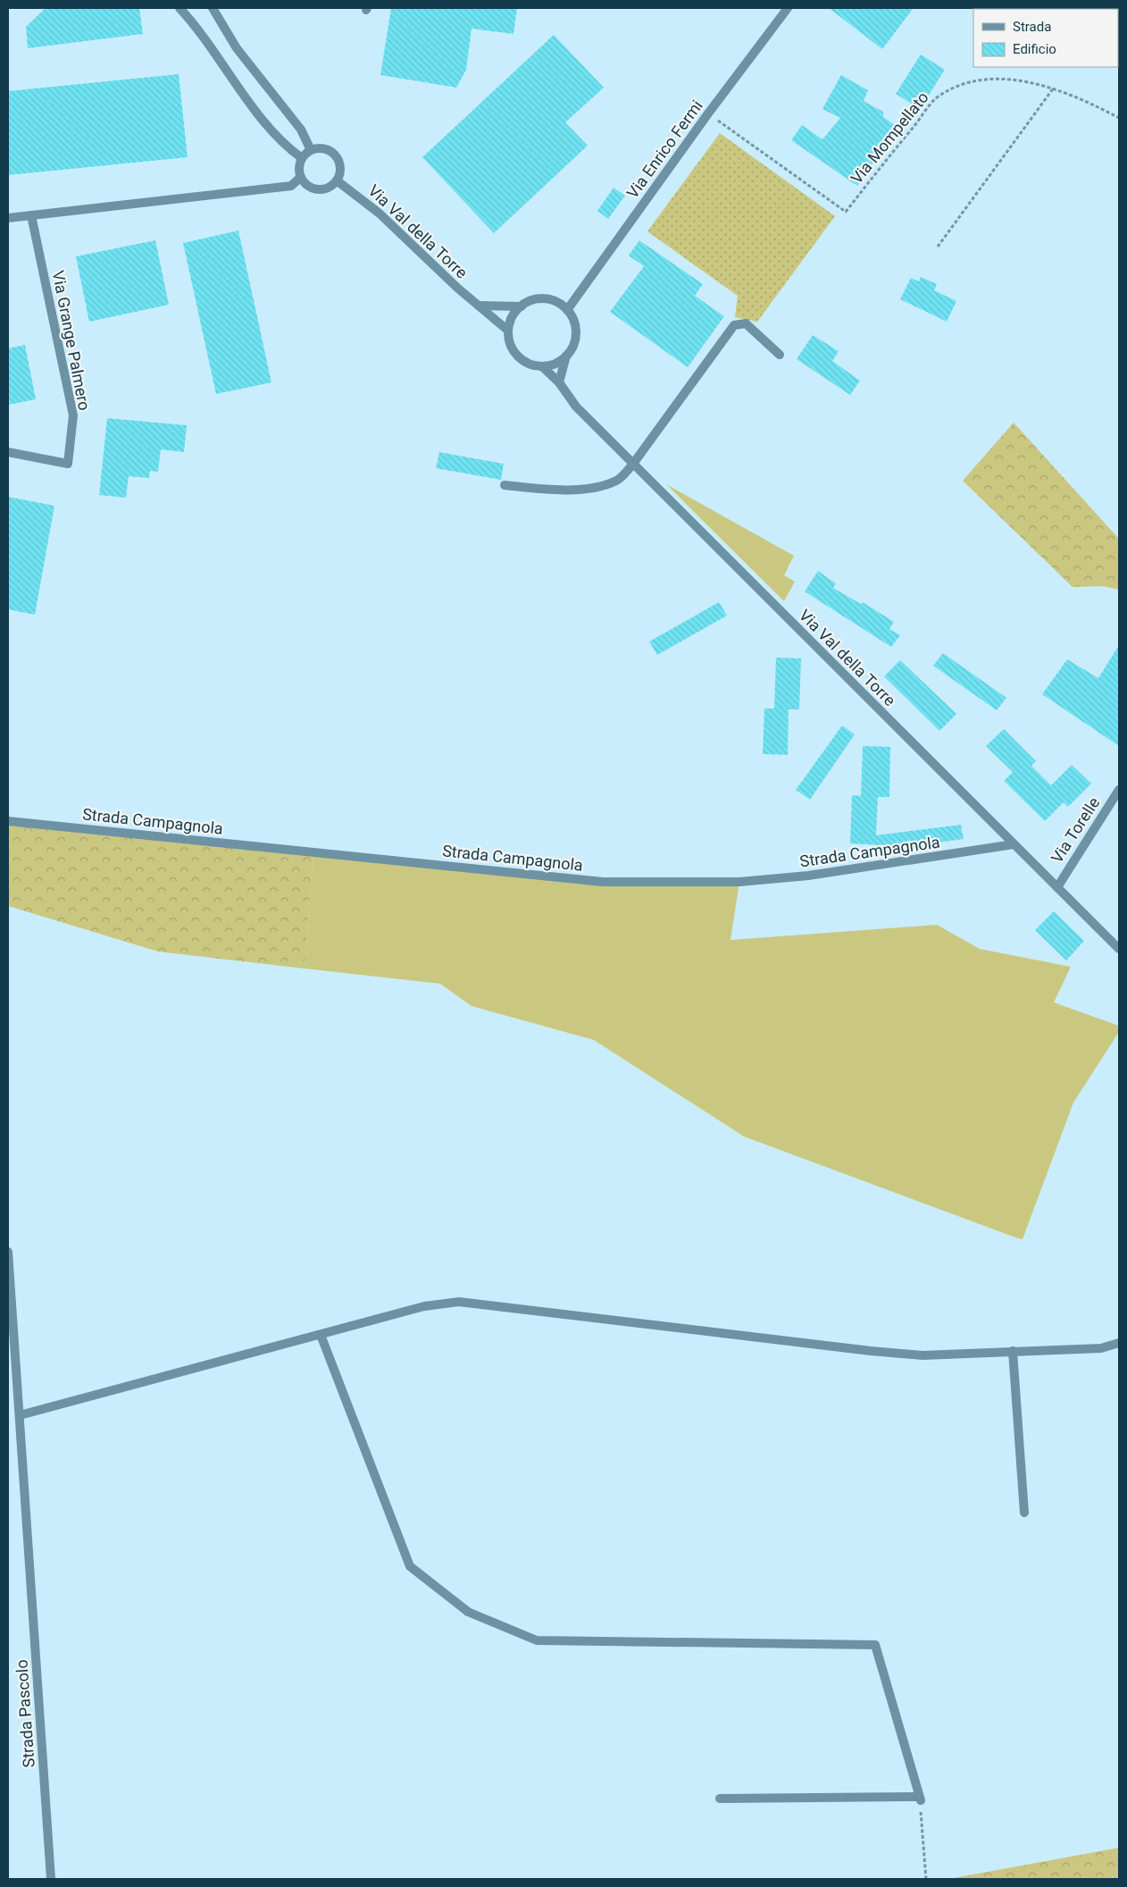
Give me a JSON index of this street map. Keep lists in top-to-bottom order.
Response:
{
  "streets": {
    "street": [
      "Via Enrico Fermi",
      "Via Val della Torre",
      "Via Grange Palmero",
      "Strada Campagnola",
      "Via Torelle",
      "Strada Pascolo"
    ],
    "path": ["Via Mompellato"]
  },
  "crossings": [
    ["Via Mompellato", "Via Enrico Fermi"],
    ["Via Enrico Fermi", "Via Val della Torre"],
    ["Via Val della Torre", "Strada Campagnola"],
    ["Via Val della Torre", "Via Torelle"]
  ],
  "legend": ["Strada", "Edificio"]
}
